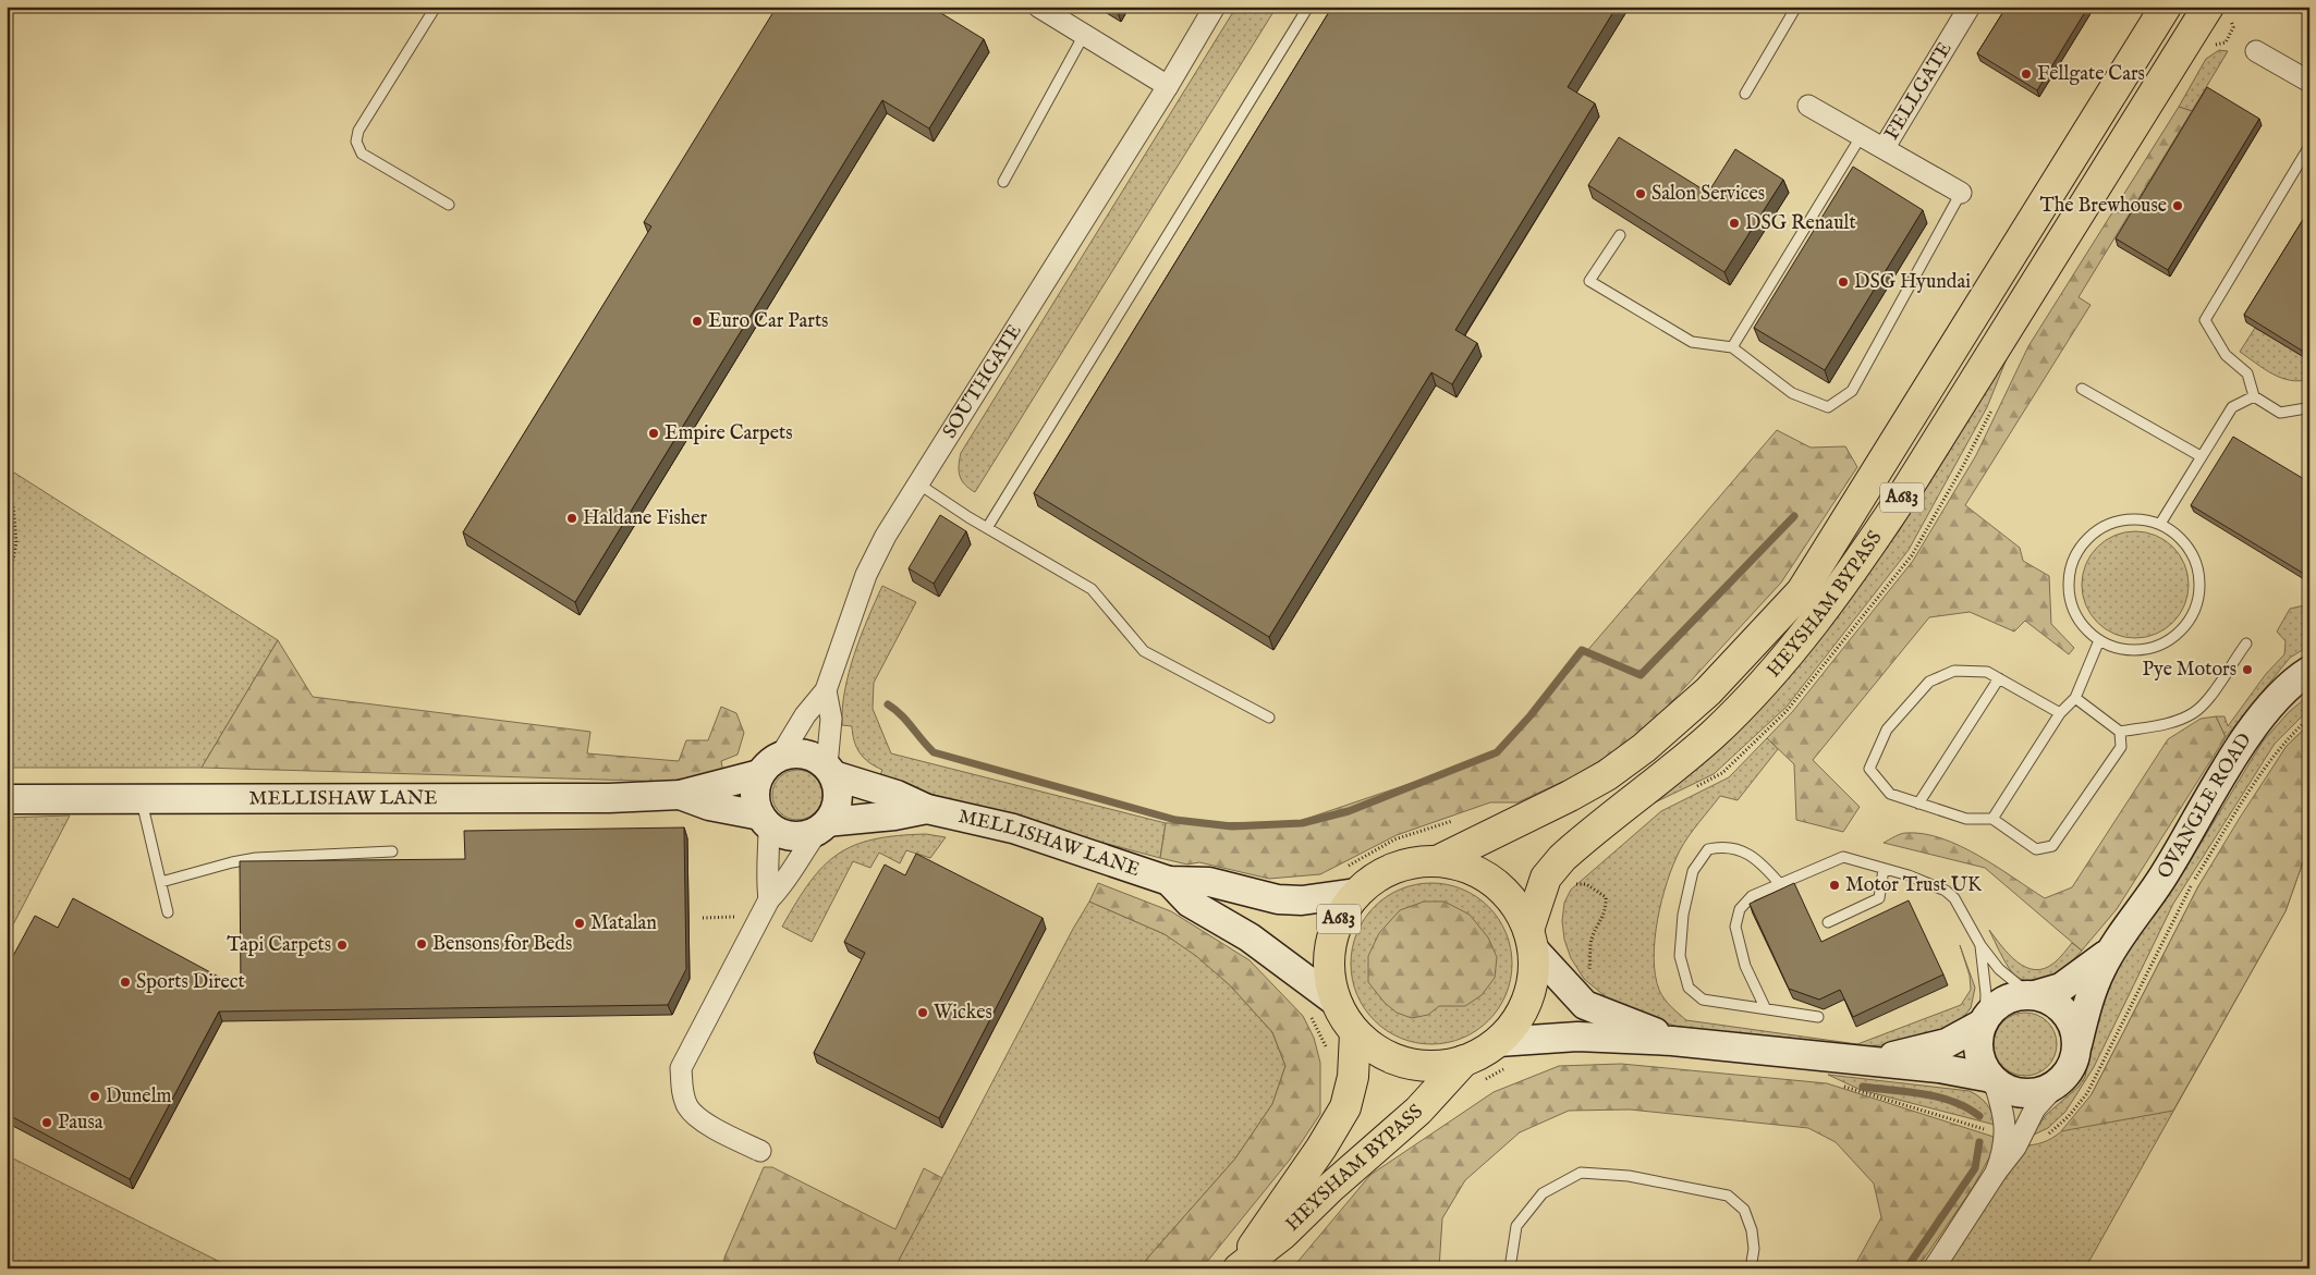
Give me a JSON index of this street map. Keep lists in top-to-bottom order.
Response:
{
  "streets": {
    "highway": ["A683", "HEYSHAM BYPASS"],
    "main road": ["MELLISHAW LANE", "OVANGLE ROAD"],
    "street": ["FELLGATE", "SOUTHGATE"]
  },
  "crossings": [
    ["SOUTHGATE", "MELLISHAW LANE"],
    ["A683", "HEYSHAM BYPASS"],
    ["A683", "MELLISHAW LANE"]
  ],
  "places": [
    "Fellgate Cars",
    "Salon Services",
    "The Brewhouse",
    "DSG Renault",
    "DSG Hyundai",
    "Euro Car Parts",
    "Empire Carpets",
    "Haldane Fisher",
    "Pye Motors",
    "Motor Trust UK",
    "Matalan",
    "Bensons for Beds",
    "Tapi Carpets",
    "Sports Direct",
    "Wickes",
    "Dunelm",
    "Pausa"
  ]
}
